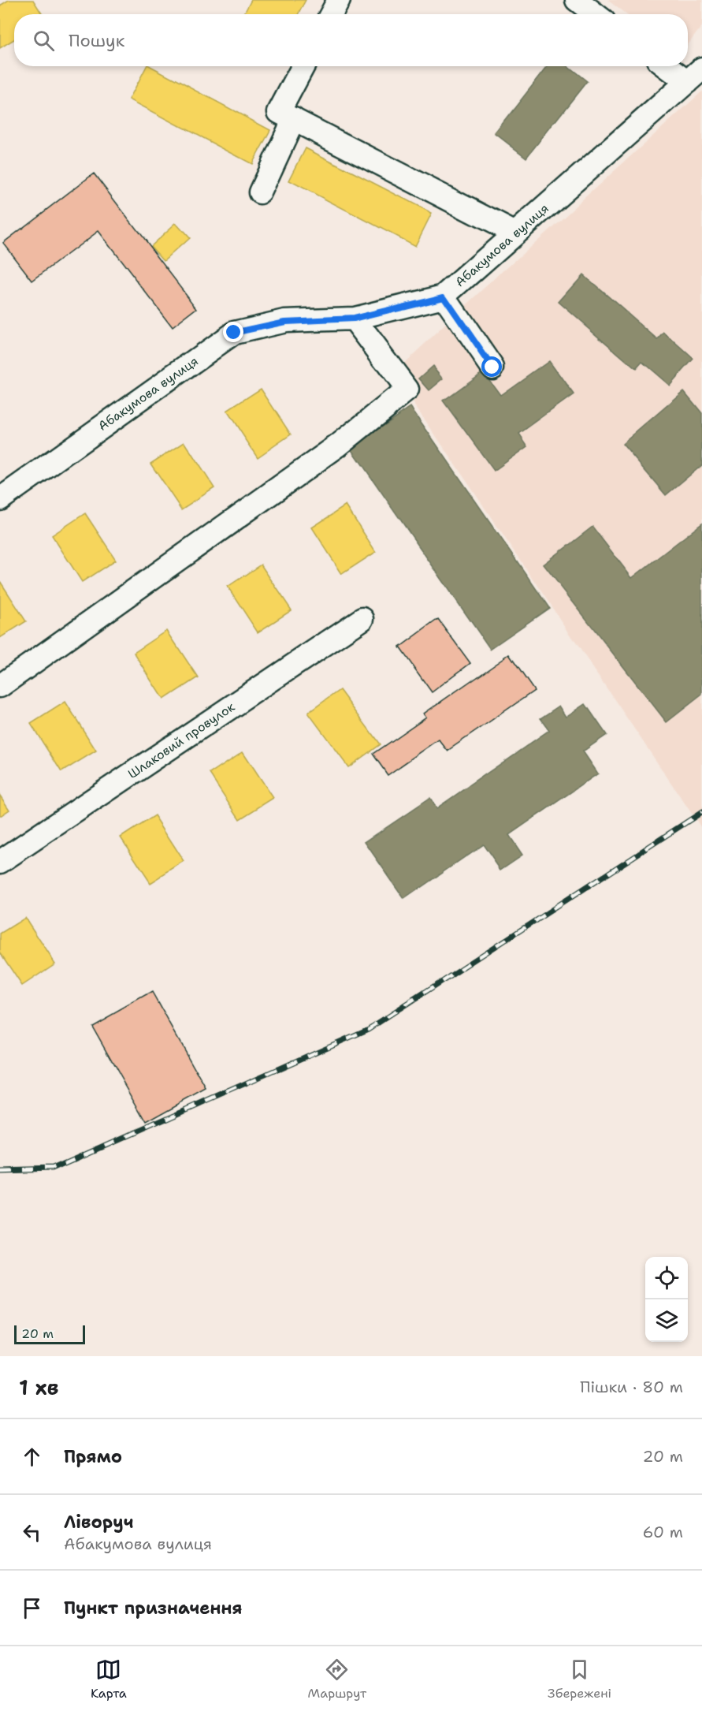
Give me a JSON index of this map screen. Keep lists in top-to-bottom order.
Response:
{
  "streets": {
    "street": ["Абакумова вулиця", "Шлаковий провулок"]
  },
  "scale_bar": "20 m",
  "page": {
    "search": "Пошук",
    "scale": "20 m",
    "heading": ["1 хв", "Пішки · 80 m"],
    "list": [
      ["Прямо", "20 m"],
      ["Ліворуч", "Абакумова вулиця", "60 m"],
      "Пункт призначення"
    ],
    "nav": ["Карта", "Маршрут", "Збережені"]
  }
}
